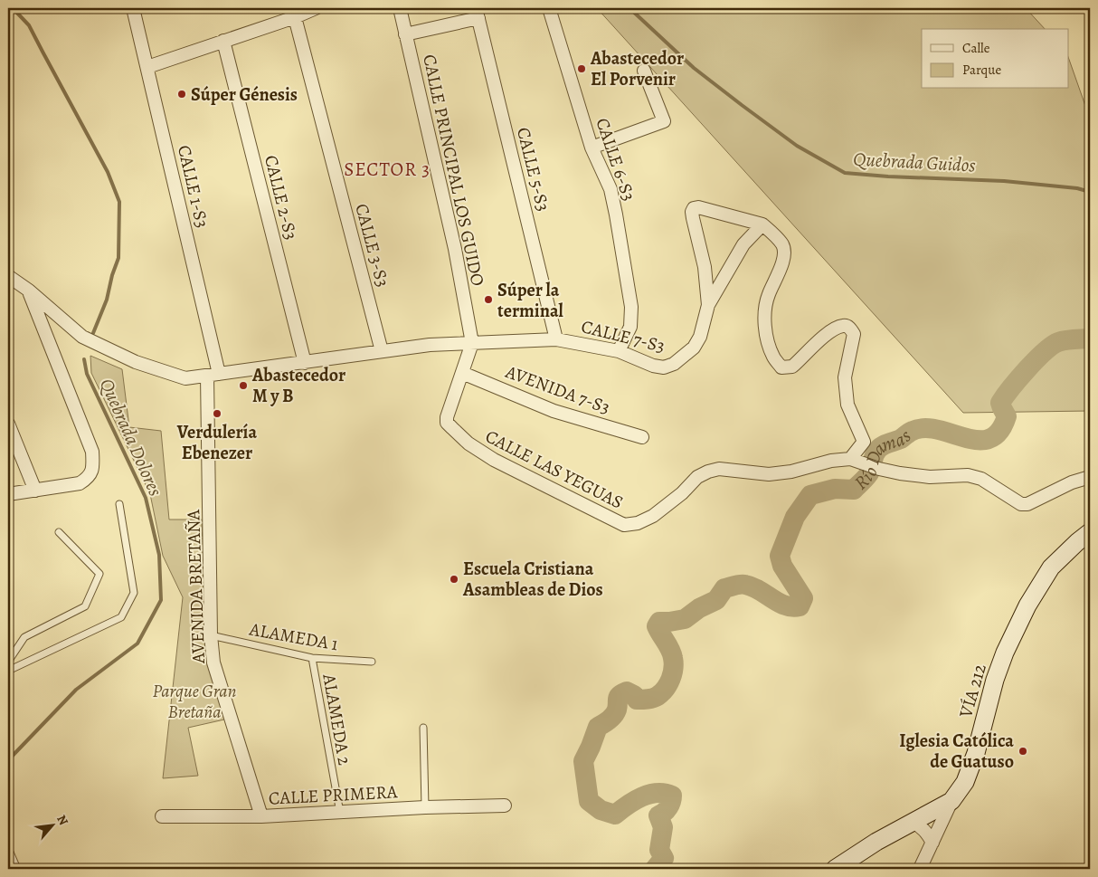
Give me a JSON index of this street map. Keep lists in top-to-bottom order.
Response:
{
  "streets": {
    "main road": ["VÍA 212"],
    "street": [
      "CALLE 6-S3",
      "CALLE 5-S3",
      "CALLE PRINCIPAL LOS GUIDO",
      "CALLE 1-S3",
      "CALLE 2-S3",
      "CALLE 3-S3",
      "CALLE 7-S3",
      "AVENIDA 7-S3",
      "CALLE LAS YEGUAS",
      "AVENIDA BRETAÑA",
      "CALLE PRIMERA"
    ],
    "lane": ["ALAMEDA 1", "ALAMEDA 2"]
  },
  "crossings": [
    ["CALLE 6-S3", "CALLE 7-S3"],
    ["CALLE 5-S3", "CALLE 7-S3"],
    ["CALLE PRINCIPAL LOS GUIDO", "CALLE 7-S3"],
    ["CALLE PRINCIPAL LOS GUIDO", "CALLE LAS YEGUAS"],
    ["CALLE 1-S3", "AVENIDA BRETAÑA"],
    ["CALLE 7-S3", "CALLE LAS YEGUAS"],
    ["AVENIDA 7-S3", "CALLE LAS YEGUAS"],
    ["AVENIDA BRETAÑA", "ALAMEDA 1"],
    ["AVENIDA BRETAÑA", "CALLE PRIMERA"],
    ["ALAMEDA 1", "ALAMEDA 2"],
    ["ALAMEDA 2", "CALLE PRIMERA"]
  ],
  "districts": ["SECTOR 3"],
  "water": ["Quebrada Guidos", "Quebrada Dolores", "Río Damas"],
  "parks": ["Parque Gran Bretaña"],
  "places": [
    "Abastecedor El Porvenir",
    "Súper Génesis",
    "Súper la terminal",
    "Abastecedor M y B",
    "Verdulería Ebenezer",
    "Escuela Cristiana Asambleas de Dios",
    "Iglesia Católica de Guatuso"
  ],
  "legend": ["Calle", "Parque"],
  "north": "top right"
}
